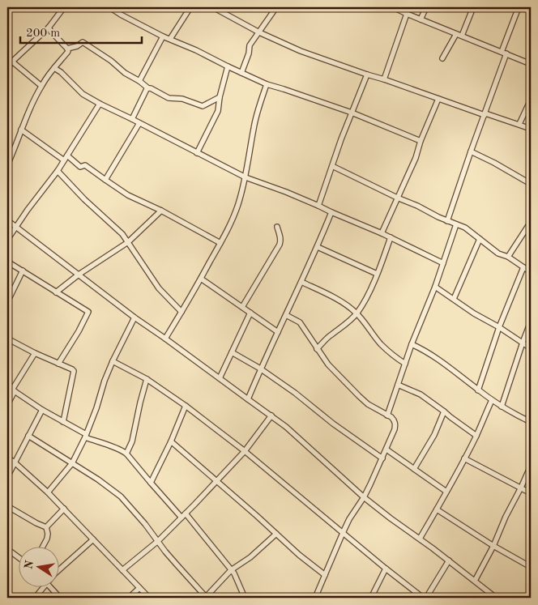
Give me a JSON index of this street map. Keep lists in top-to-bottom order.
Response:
{
  "scale_bar": "200 m",
  "north": "left"
}
